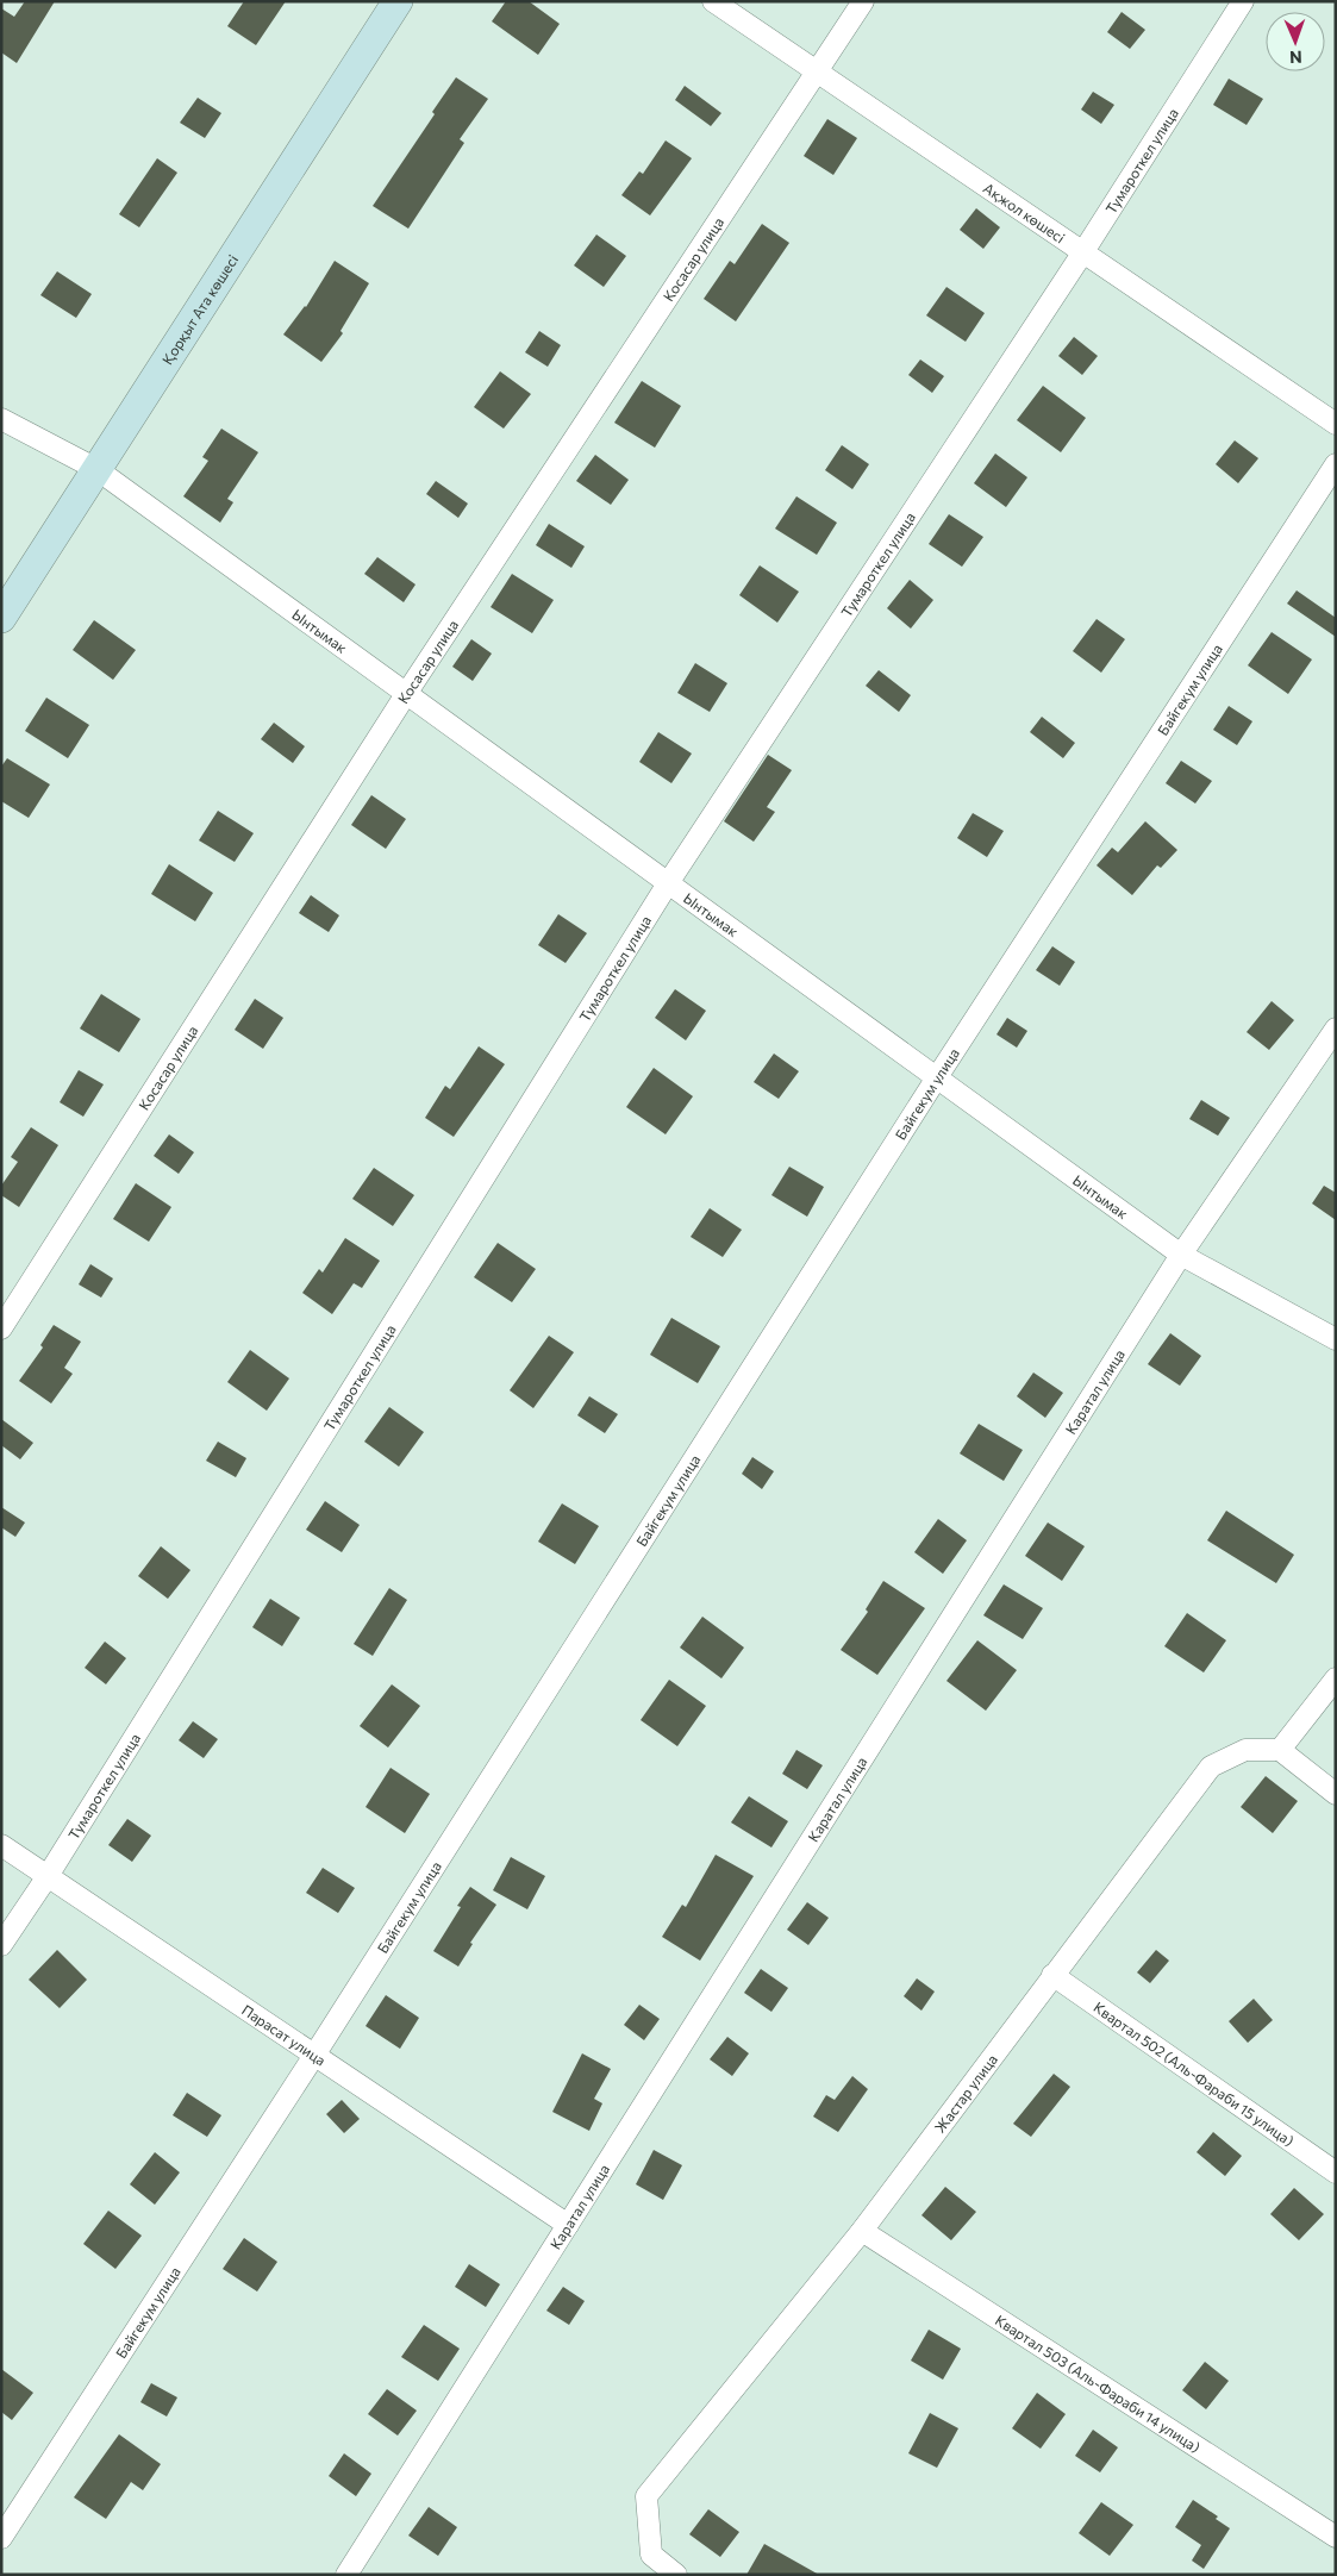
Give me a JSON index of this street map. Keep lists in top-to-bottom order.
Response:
{
  "streets": {
    "main road": ["Қорқыт Ата көшесі"],
    "street": [
      "Тумароткел улица",
      "Ақжол көшесі",
      "Косасар улица",
      "Ынтымак",
      "Байгекум улица",
      "Каратал улица",
      "Парасат улица",
      "Квартал 502 (Аль-Фараби 15 улица)",
      "Жастар улица",
      "Квартал 503 (Аль-Фараби 14 улица)"
    ]
  },
  "crossings": [
    ["Тумароткел улица", "Ақжол көшесі"],
    ["Тумароткел улица", "Ынтымак"],
    ["Тумароткел улица", "Парасат улица"],
    ["Ақжол көшесі", "Косасар улица"],
    ["Косасар улица", "Ынтымак"],
    ["Қорқыт Ата көшесі", "Ынтымак"],
    ["Ынтымак", "Байгекум улица"],
    ["Ынтымак", "Каратал улица"],
    ["Байгекум улица", "Парасат улица"],
    ["Каратал улица", "Парасат улица"],
    ["Квартал 502 (Аль-Фараби 15 улица)", "Жастар улица"],
    ["Жастар улица", "Квартал 503 (Аль-Фараби 14 улица)"]
  ],
  "north": "bottom"
}
